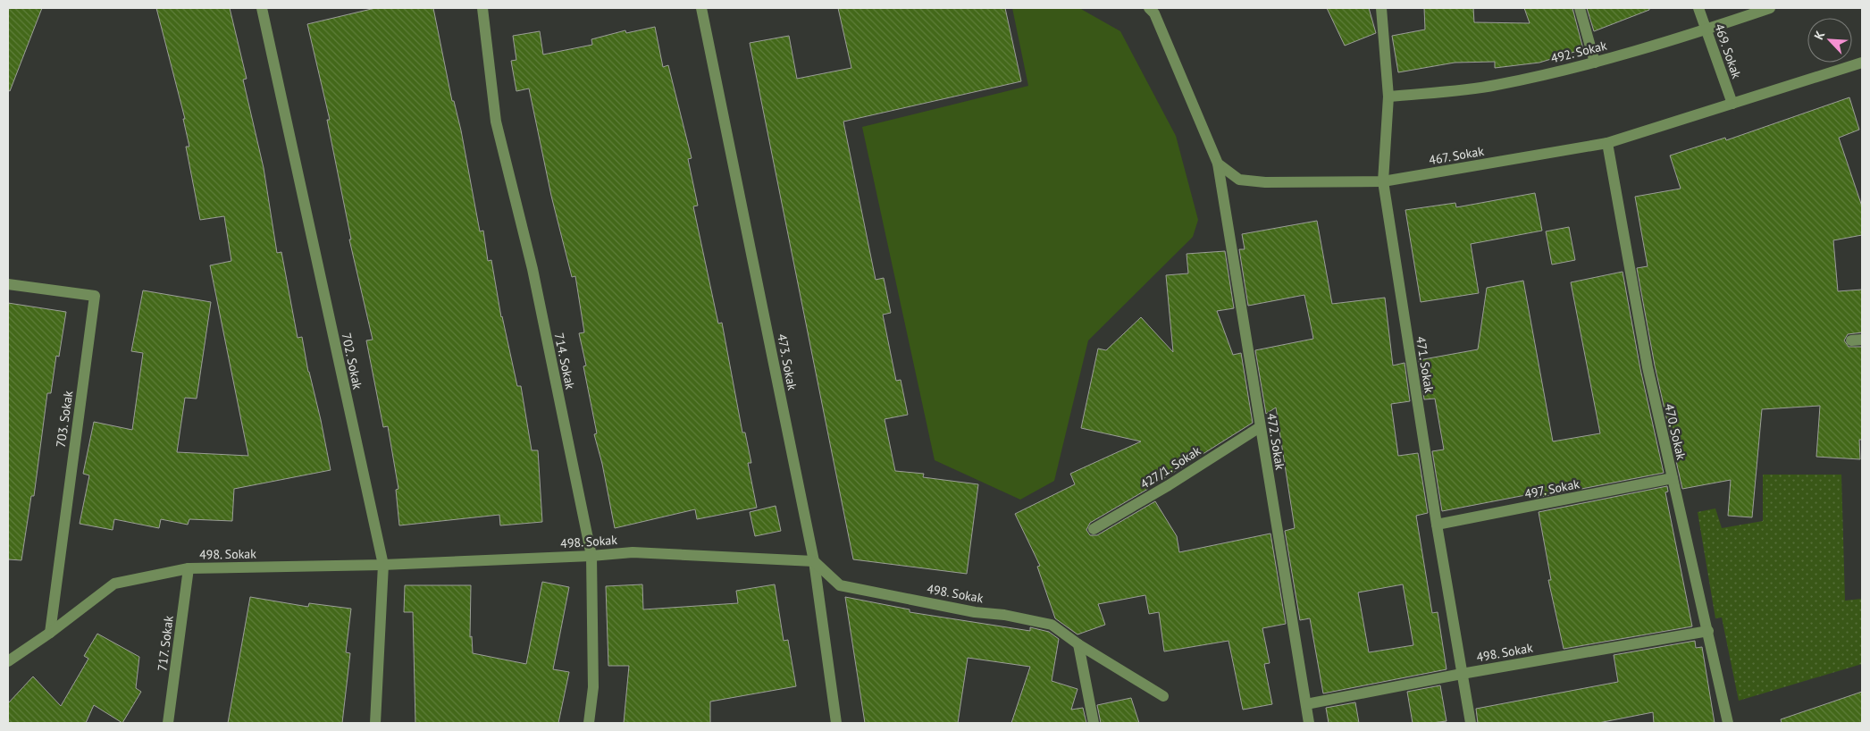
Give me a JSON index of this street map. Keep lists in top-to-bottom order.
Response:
{
  "streets": {
    "street": [
      "469. Sokak",
      "492. Sokak",
      "467. Sokak",
      "702. Sokak",
      "714. Sokak",
      "473. Sokak",
      "471. Sokak",
      "703. Sokak",
      "470. Sokak",
      "472. Sokak",
      "427/1. Sokak",
      "497. Sokak",
      "498. Sokak",
      "717. Sokak"
    ]
  },
  "crossings": [
    ["469. Sokak", "492. Sokak"],
    ["469. Sokak", "467. Sokak"],
    ["492. Sokak", "471. Sokak"],
    ["467. Sokak", "471. Sokak"],
    ["467. Sokak", "470. Sokak"],
    ["467. Sokak", "472. Sokak"],
    ["702. Sokak", "498. Sokak"],
    ["714. Sokak", "498. Sokak"],
    ["473. Sokak", "498. Sokak"],
    ["471. Sokak", "497. Sokak"],
    ["471. Sokak", "498. Sokak"],
    ["703. Sokak", "498. Sokak"],
    ["470. Sokak", "497. Sokak"],
    ["470. Sokak", "498. Sokak"],
    ["472. Sokak", "427/1. Sokak"],
    ["472. Sokak", "498. Sokak"],
    ["498. Sokak", "717. Sokak"]
  ],
  "north": "top left"
}
